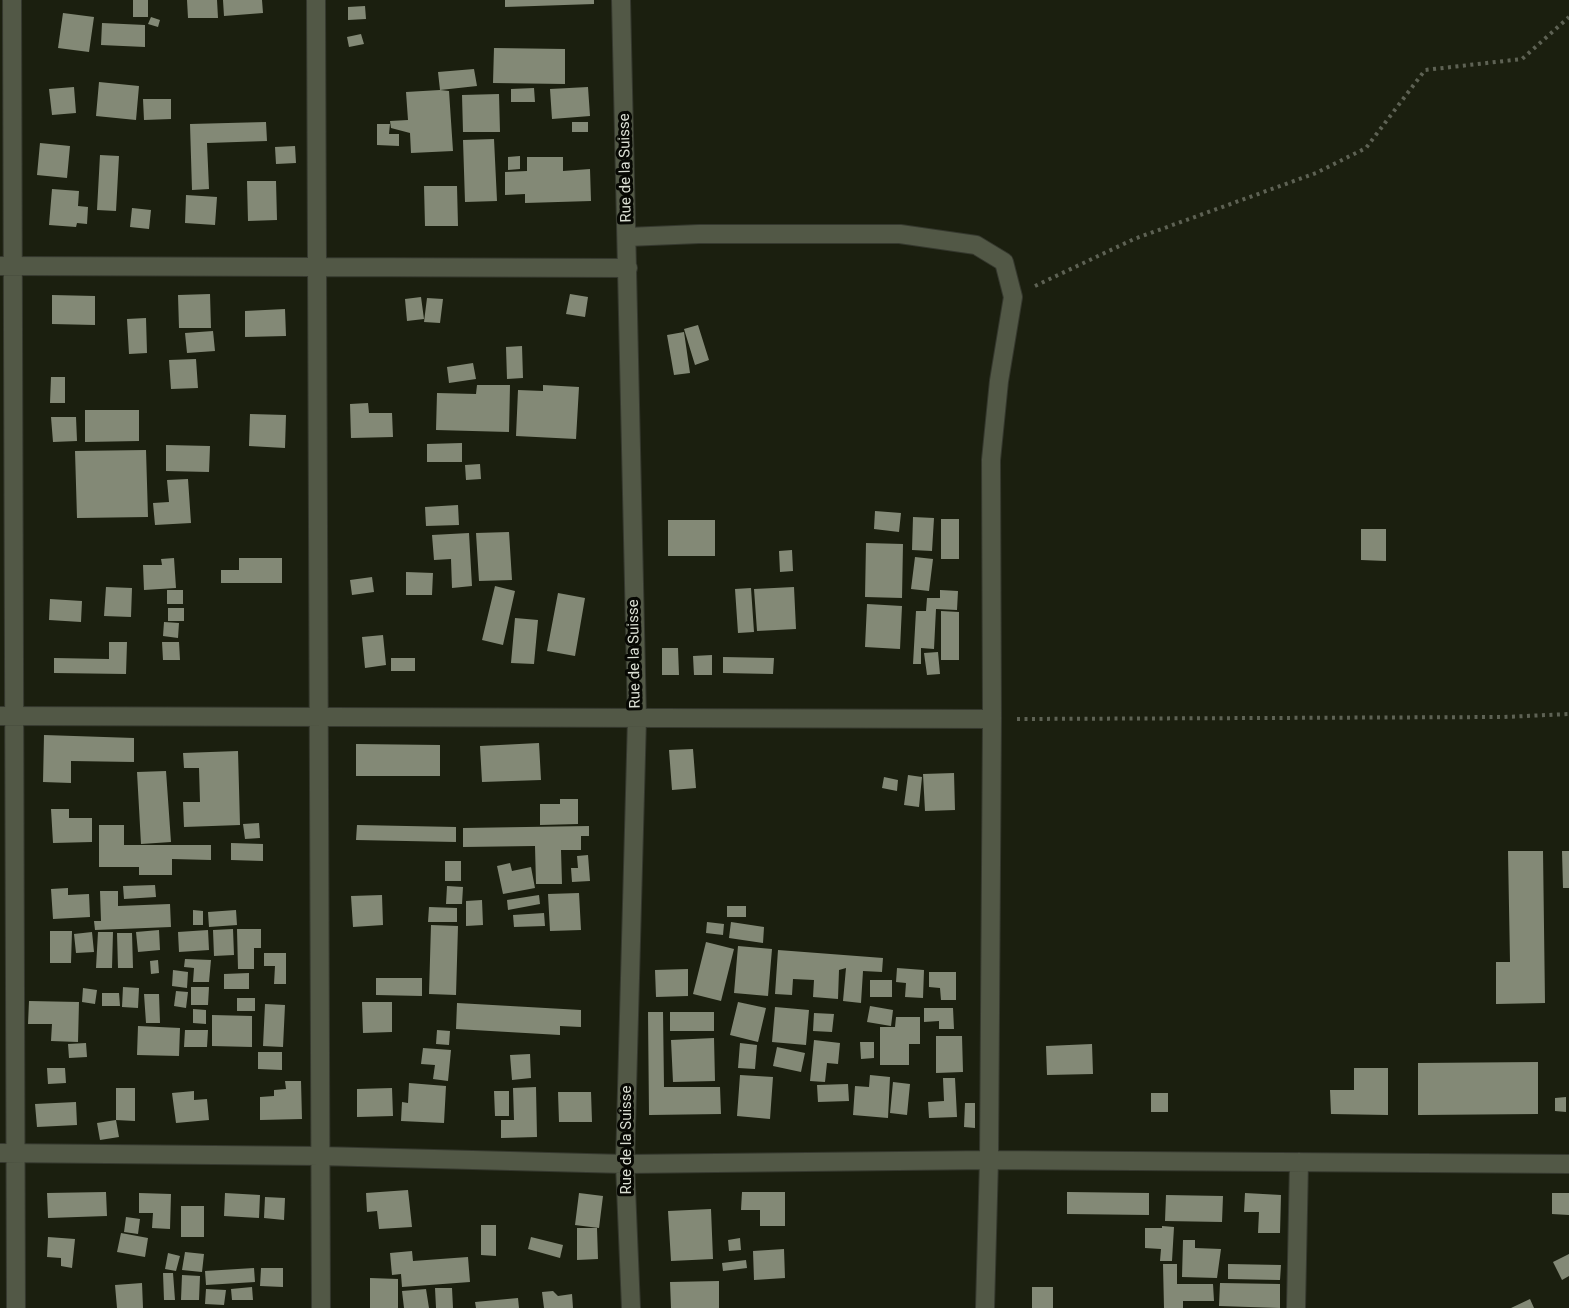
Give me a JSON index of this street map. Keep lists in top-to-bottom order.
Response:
{
  "streets": {
    "street": ["Rue de la Suisse"]
  }
}
